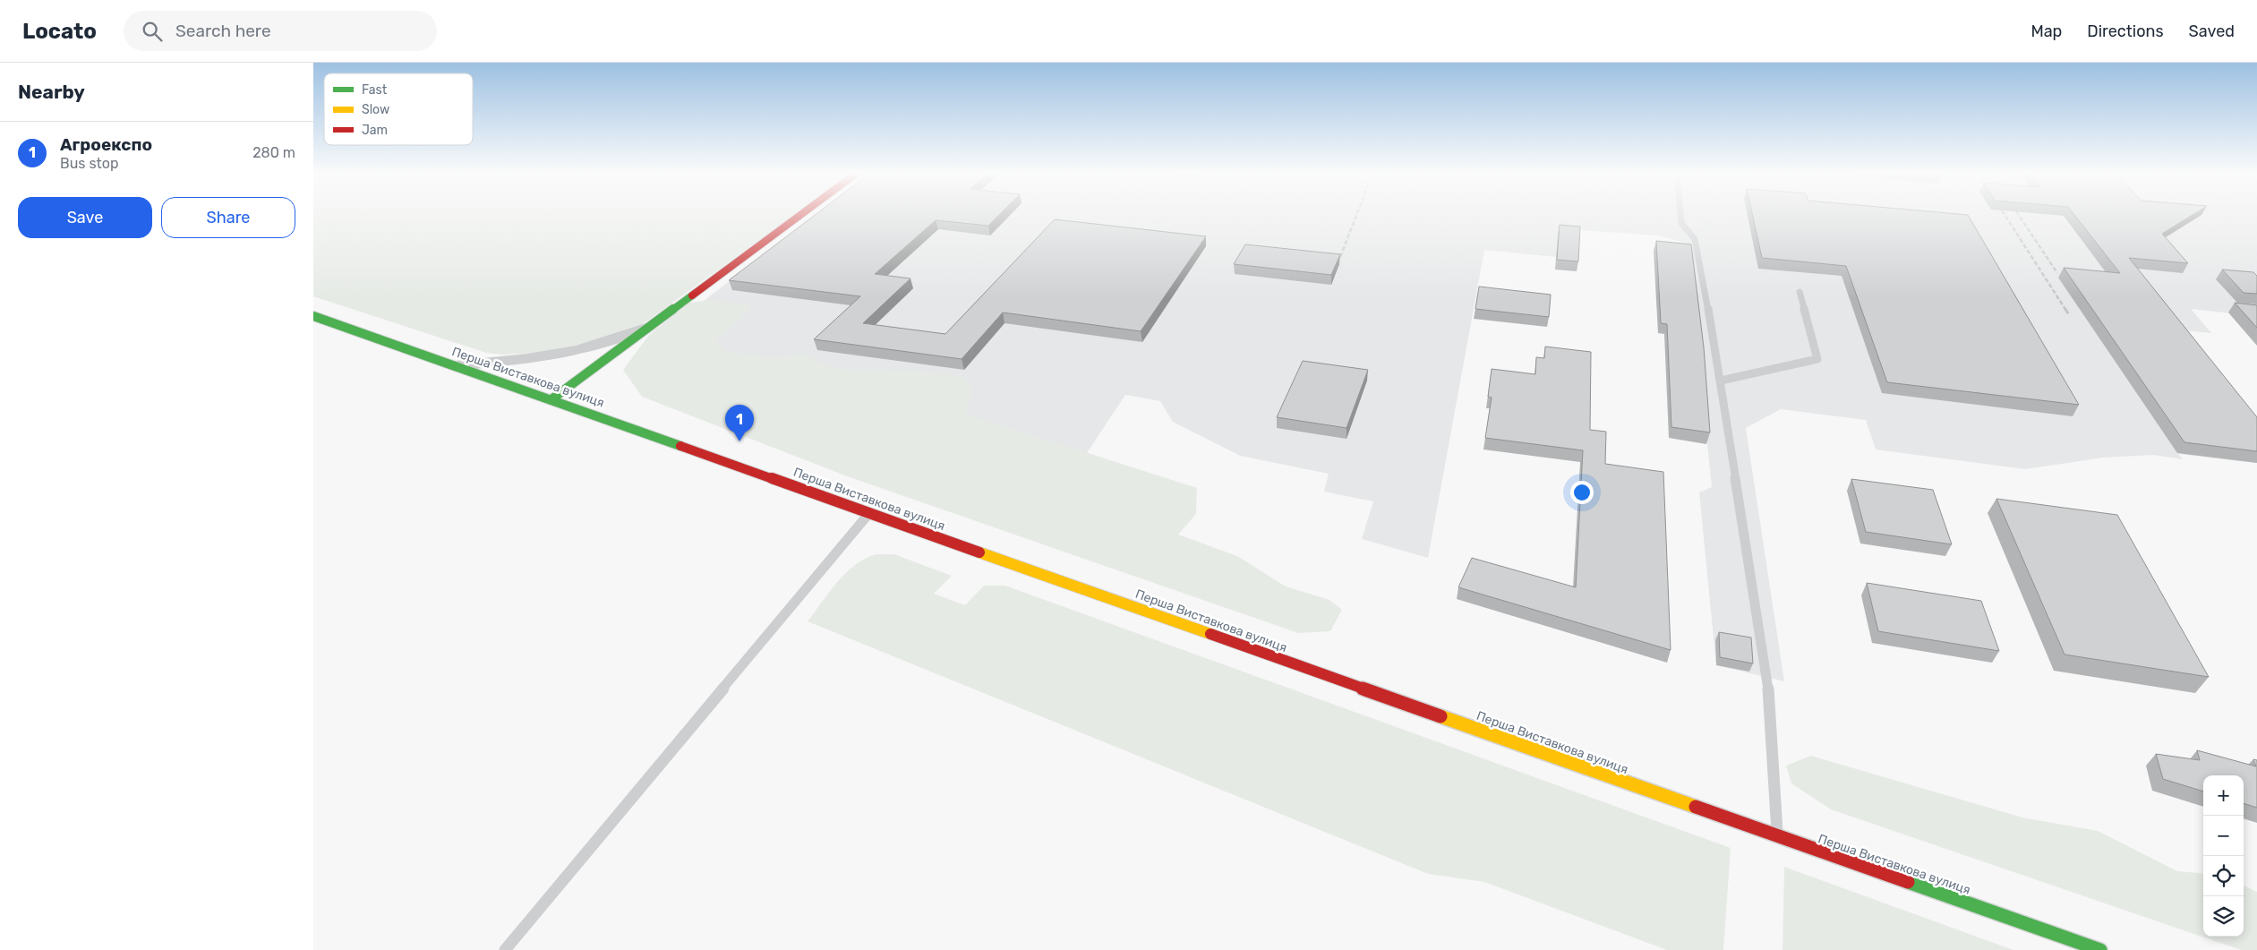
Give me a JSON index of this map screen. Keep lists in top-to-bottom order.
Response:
{
  "streets": {
    "main road": ["Перша Виставкова вулиця"]
  },
  "legend": ["Fast", "Slow", "Jam"],
  "page": {
    "header": "Locato",
    "search": "Search here",
    "nav": ["Map", "Directions", "Saved"],
    "heading": "Nearby",
    "list": [
      {
        "mark": "1",
        "name": "Агроекспо",
        "note": "Bus stop",
        "value": "280 m"
      }
    ],
    "buttons": ["Save", "Share"],
    "pins": "1",
    "map_buttons": ["+", "−"]
  }
}
